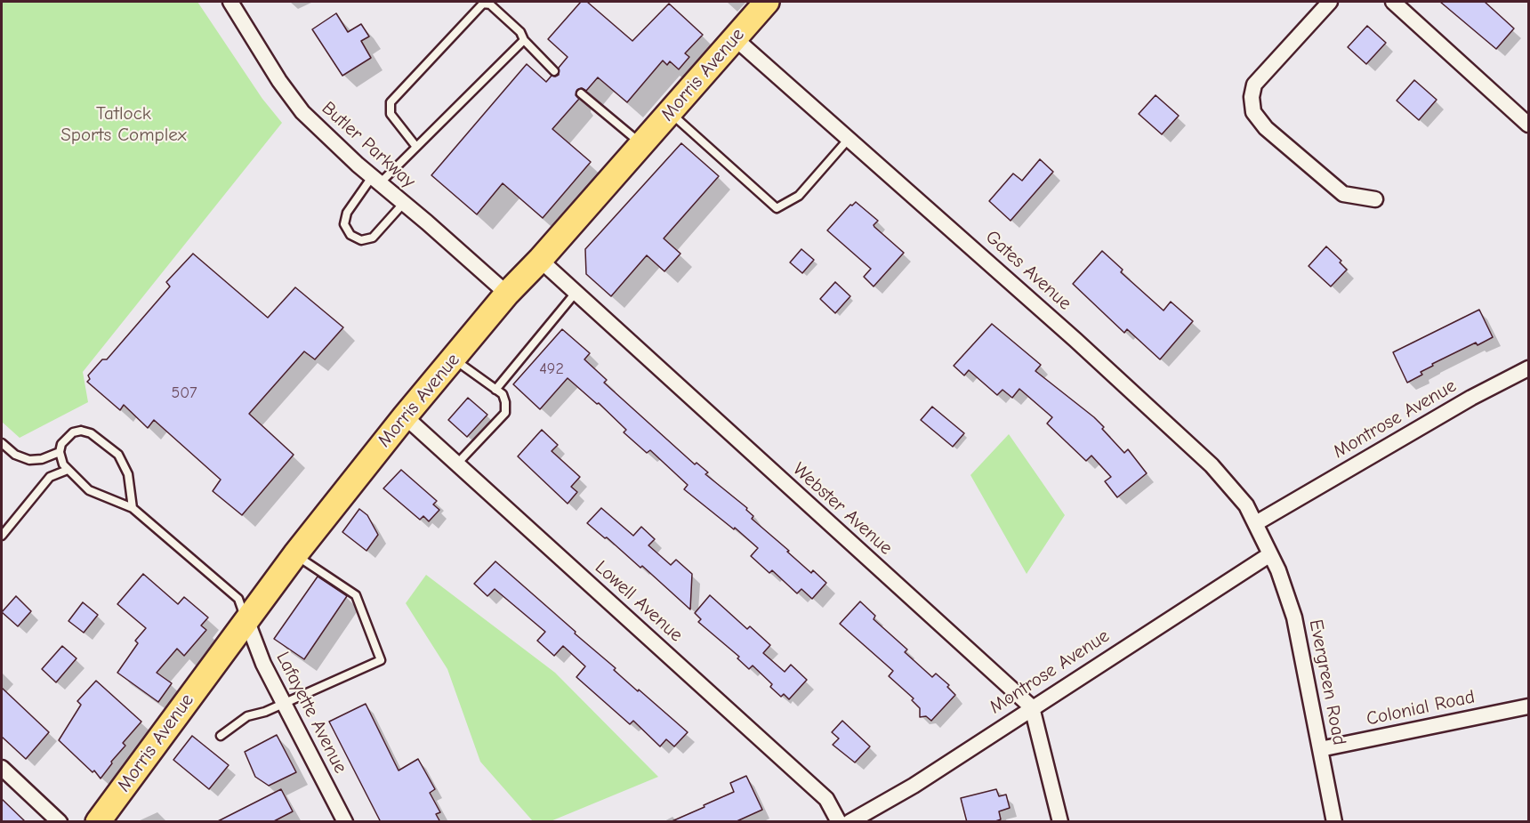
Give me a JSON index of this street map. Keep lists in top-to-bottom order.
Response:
{
  "streets": {
    "main road": ["Morris Avenue"],
    "street": [
      "Butler Parkway",
      "Gates Avenue",
      "Montrose Avenue",
      "Webster Avenue",
      "Lowell Avenue",
      "Evergreen Road",
      "Colonial Road",
      "Lafayette Avenue"
    ]
  },
  "crossings": [
    ["Morris Avenue", "Butler Parkway"],
    ["Morris Avenue", "Gates Avenue"],
    ["Morris Avenue", "Webster Avenue"],
    ["Morris Avenue", "Lowell Avenue"],
    ["Morris Avenue", "Lafayette Avenue"],
    ["Gates Avenue", "Montrose Avenue"],
    ["Gates Avenue", "Evergreen Road"],
    ["Montrose Avenue", "Webster Avenue"],
    ["Montrose Avenue", "Evergreen Road"],
    ["Evergreen Road", "Colonial Road"]
  ],
  "parks": ["Tatlock Sports Complex"],
  "house_numbers": ["492", "507"]
}
